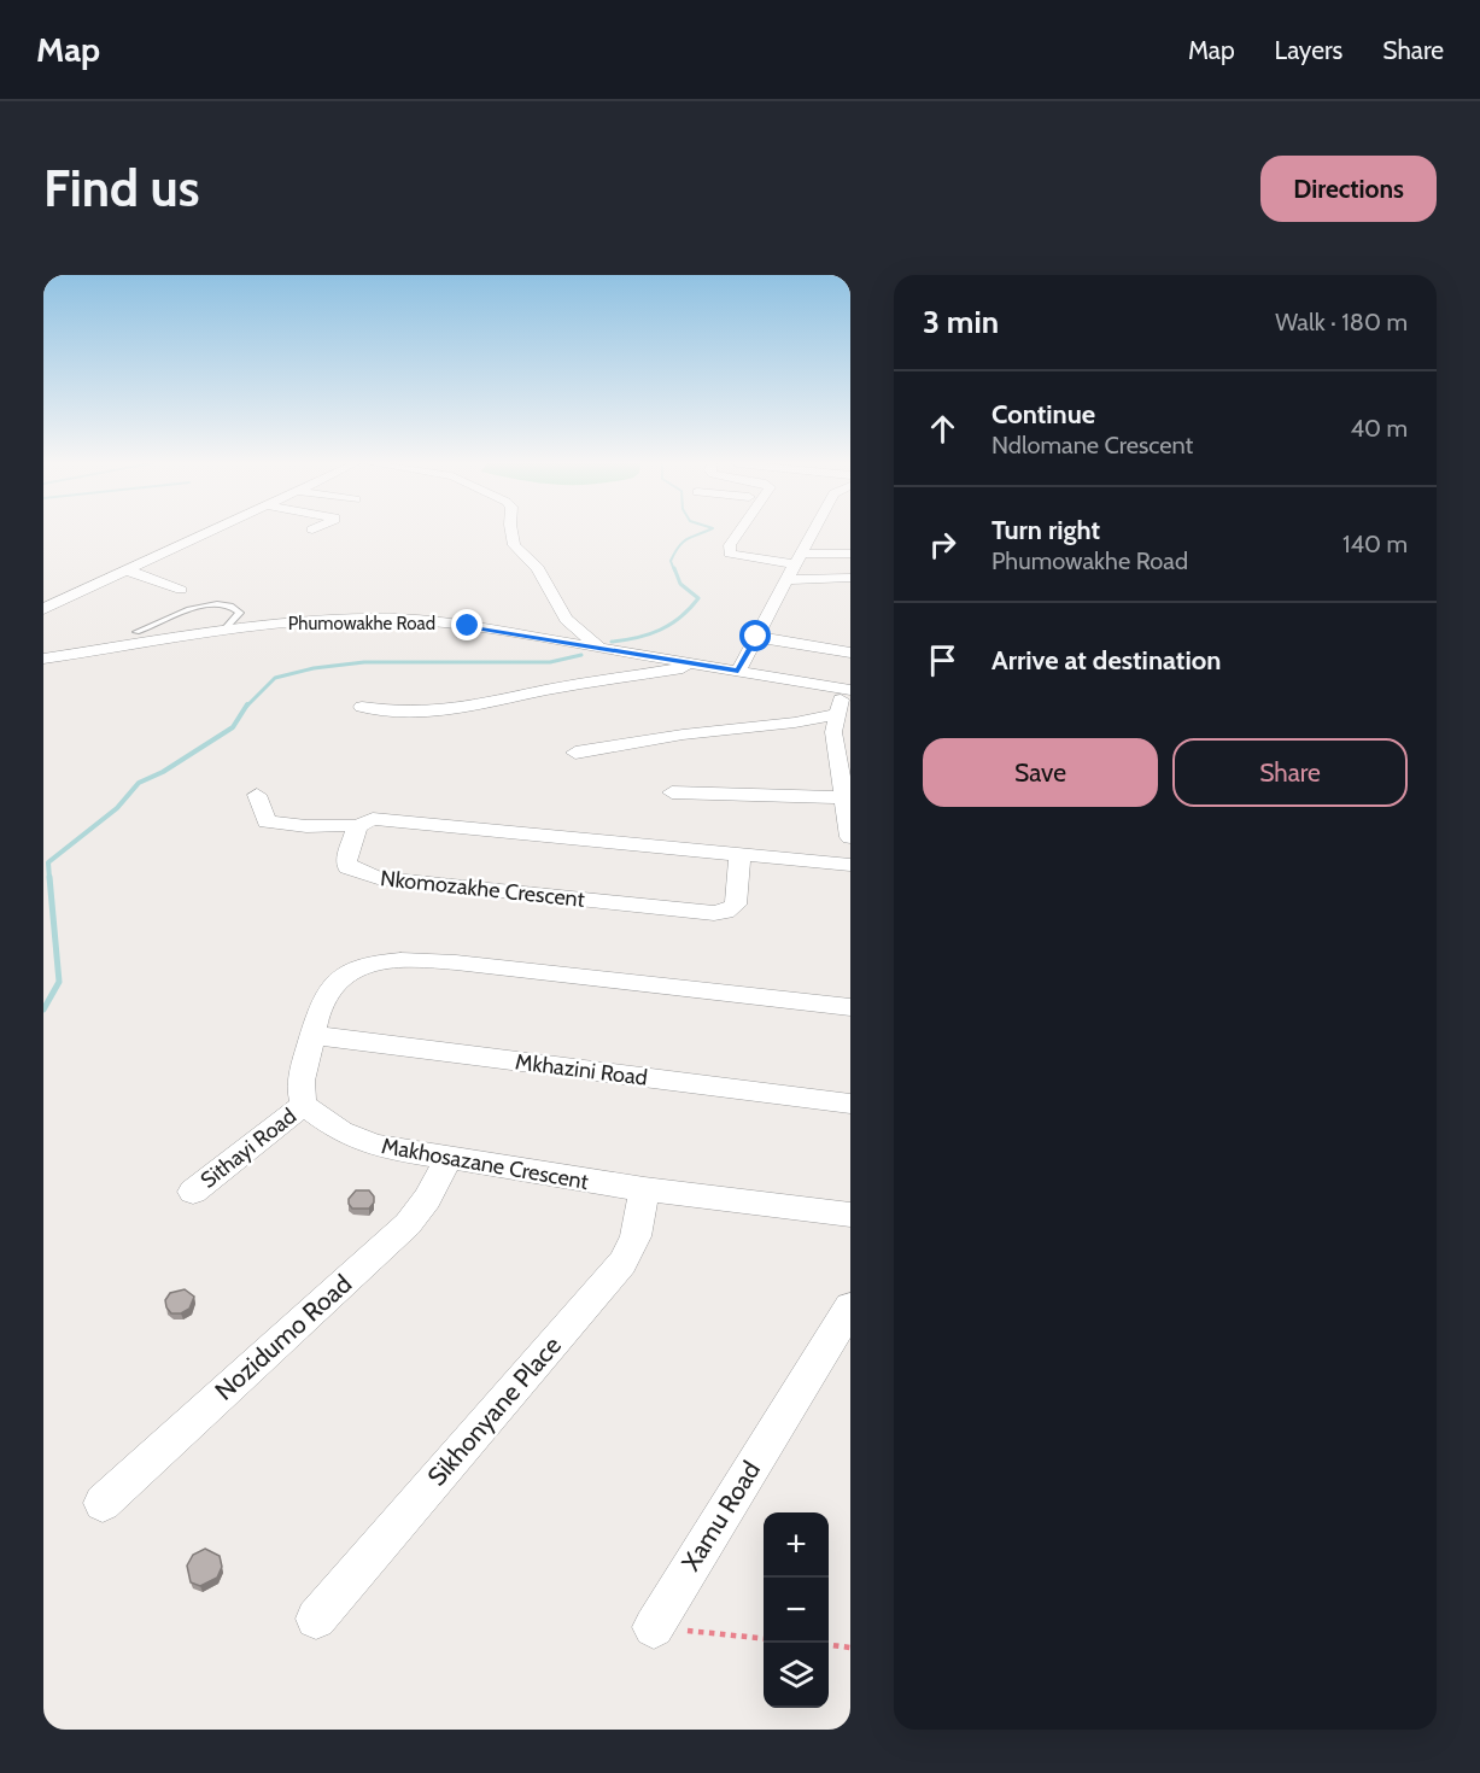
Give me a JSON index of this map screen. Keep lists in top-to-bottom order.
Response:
{
  "streets": {
    "street": [
      "Phumowakhe Road",
      "Nkomozakhe Crescent",
      "Mkhazini Road",
      "Sithayi Road",
      "Makhosazane Crescent",
      "Nozidumo Road",
      "Sikhonyane Place",
      "Xamu Road"
    ]
  },
  "crossings": [
    ["Sithayi Road", "Makhosazane Crescent"],
    ["Makhosazane Crescent", "Nozidumo Road"],
    ["Makhosazane Crescent", "Sikhonyane Place"]
  ],
  "page": {
    "header": "Map",
    "nav": ["Map", "Layers", "Share"],
    "buttons": [
      "Directions",
      ["Save", "Share"]
    ],
    "title": "Find us",
    "heading": ["3 min", "Walk · 180 m"],
    "list": [
      ["Continue", "Ndlomane Crescent", "40 m"],
      ["Turn right", "Phumowakhe Road", "140 m"],
      "Arrive at destination"
    ],
    "map_buttons": ["+", "−"]
  }
}
